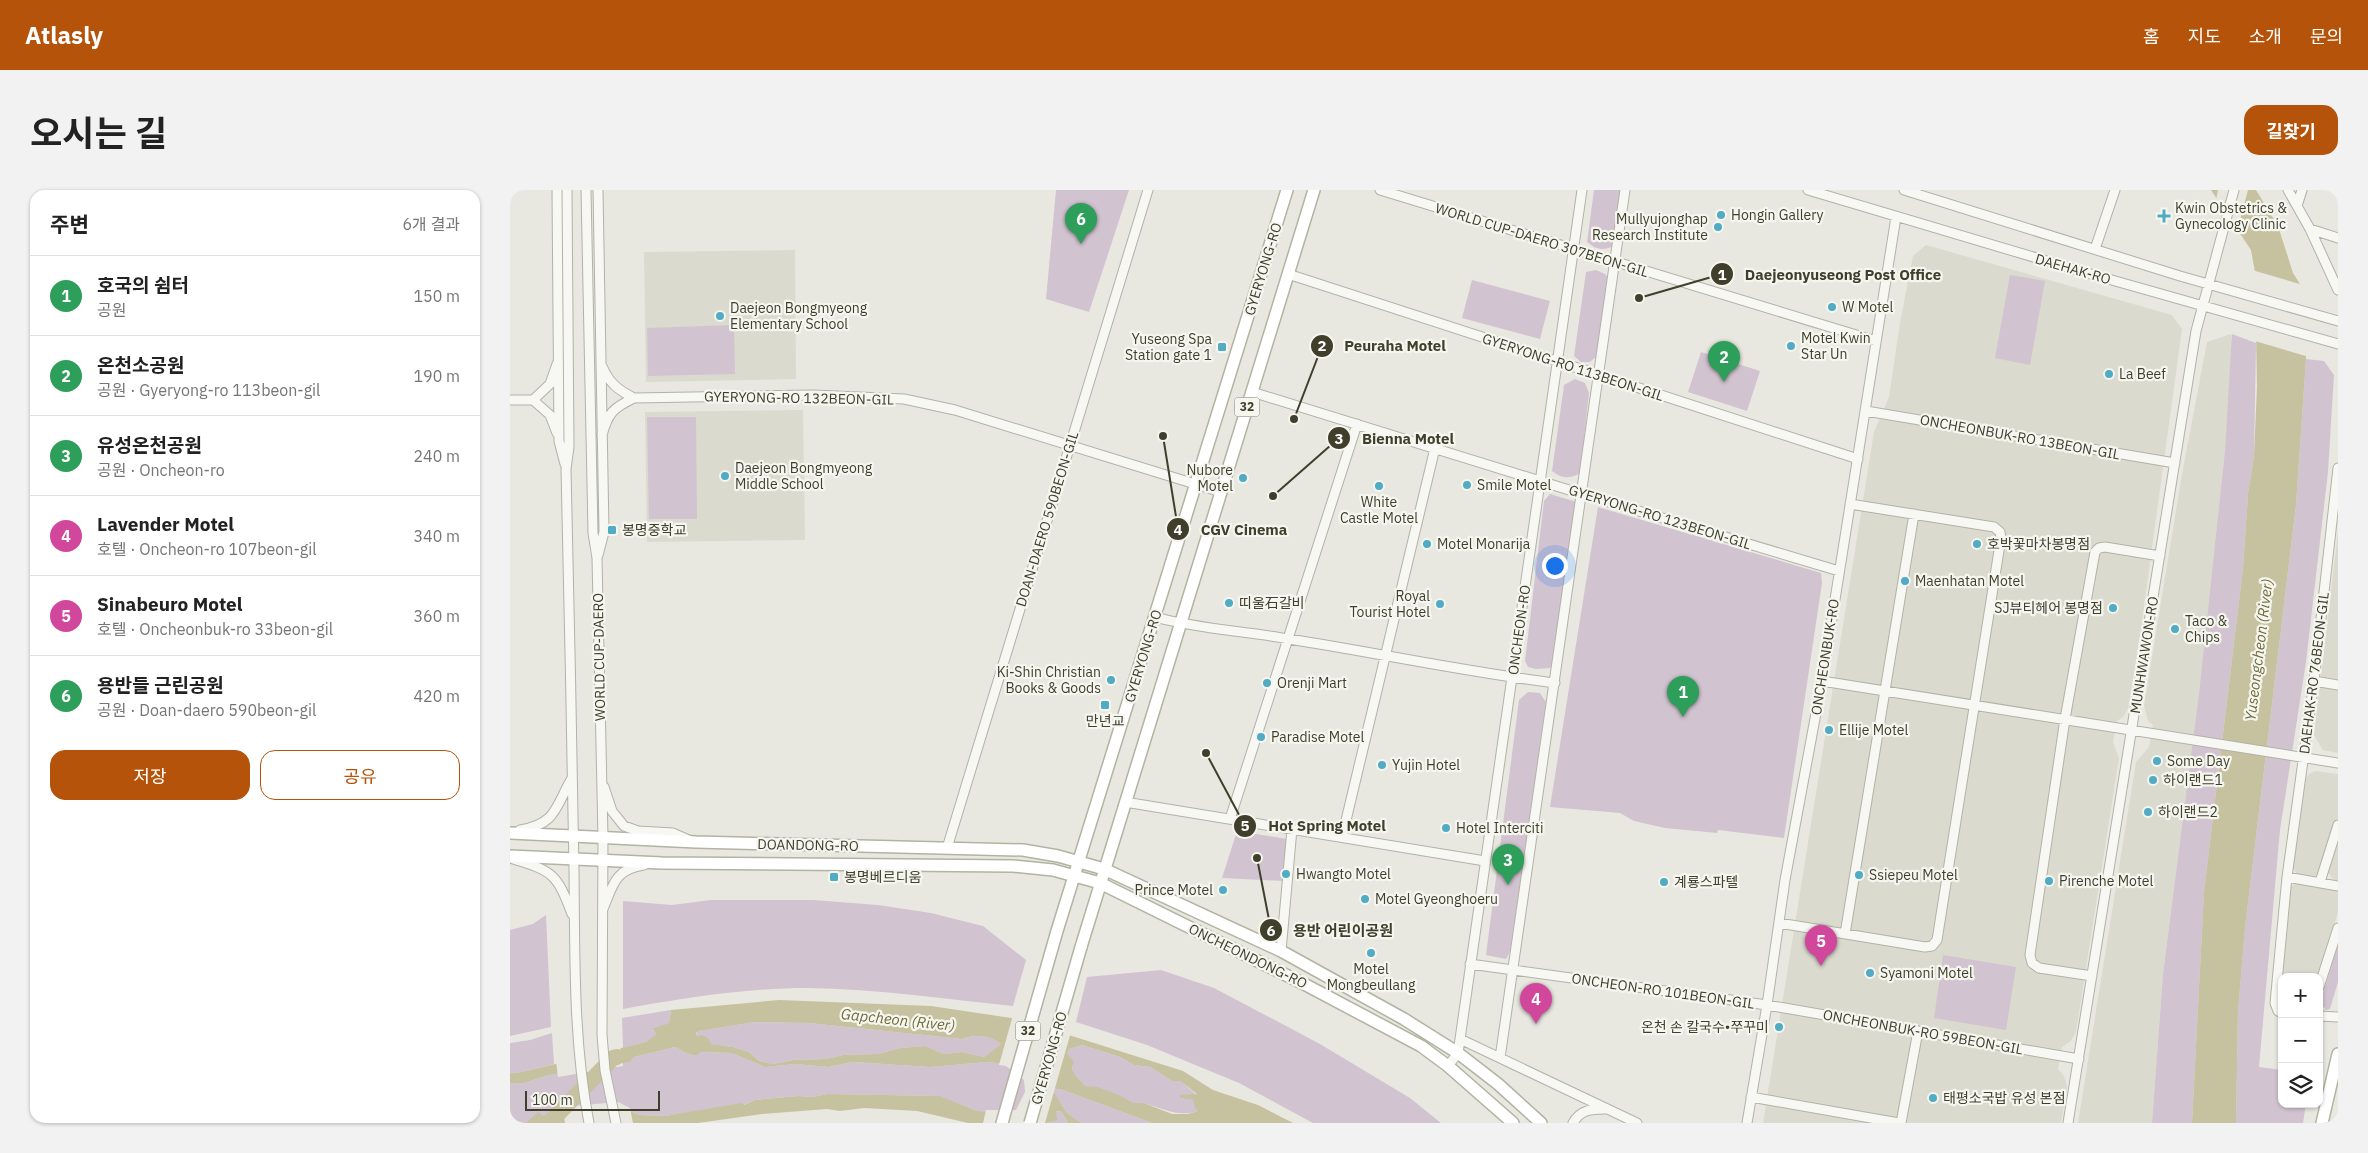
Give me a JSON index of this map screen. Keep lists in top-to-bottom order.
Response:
{
  "streets": {
    "main road": [
      "GYERYONG-RO",
      "32",
      "DOANDONG-RO",
      "ONCHEONDONG-RO"
    ],
    "street": [
      "WORLD CUP-DAERO 307BEON-GIL",
      "DAEHAK-RO",
      "GYERYONG-RO 113BEON-GIL",
      "GYERYONG-RO 132BEON-GIL",
      "ONCHEONBUK-RO 13BEON-GIL",
      "GYERYONG-RO 123BEON-GIL",
      "DOAN-DAERO 590BEON-GIL",
      "ONCHEON-RO",
      "MUNHWAWON-RO",
      "WORLD CUP-DAERO",
      "ONCHEONBUK-RO",
      "DAEHAK-RO 76BEON-GIL",
      "ONCHEON-RO 101BEON-GIL",
      "ONCHEONBUK-RO 59BEON-GIL"
    ]
  },
  "crossings": [
    ["WORLD CUP-DAERO 307BEON-GIL", "ONCHEON-RO"],
    ["WORLD CUP-DAERO 307BEON-GIL", "ONCHEONBUK-RO"],
    ["GYERYONG-RO", "GYERYONG-RO 113BEON-GIL"],
    ["GYERYONG-RO", "GYERYONG-RO 132BEON-GIL"],
    ["GYERYONG-RO", "GYERYONG-RO 123BEON-GIL"],
    ["GYERYONG-RO", "DOANDONG-RO"],
    ["GYERYONG-RO", "ONCHEONDONG-RO"],
    ["DAEHAK-RO", "MUNHWAWON-RO"],
    ["DAEHAK-RO", "ONCHEONBUK-RO"],
    ["GYERYONG-RO 113BEON-GIL", "ONCHEON-RO"],
    ["GYERYONG-RO 113BEON-GIL", "ONCHEONBUK-RO"],
    ["GYERYONG-RO 132BEON-GIL", "DOAN-DAERO 590BEON-GIL"],
    ["ONCHEONBUK-RO 13BEON-GIL", "MUNHWAWON-RO"],
    ["ONCHEONBUK-RO 13BEON-GIL", "ONCHEONBUK-RO"],
    ["GYERYONG-RO 123BEON-GIL", "ONCHEON-RO"],
    ["GYERYONG-RO 123BEON-GIL", "ONCHEONBUK-RO"],
    ["DOAN-DAERO 590BEON-GIL", "DOANDONG-RO"],
    ["ONCHEON-RO", "ONCHEONDONG-RO"],
    ["ONCHEON-RO", "ONCHEON-RO 101BEON-GIL"],
    ["MUNHWAWON-RO", "ONCHEONBUK-RO 59BEON-GIL"],
    ["WORLD CUP-DAERO", "DOANDONG-RO"],
    ["ONCHEONBUK-RO", "ONCHEON-RO 101BEON-GIL"],
    ["ONCHEONBUK-RO", "ONCHEONBUK-RO 59BEON-GIL"],
    ["DOANDONG-RO", "ONCHEONDONG-RO"],
    ["ONCHEON-RO 101BEON-GIL", "ONCHEONBUK-RO 59BEON-GIL"]
  ],
  "water": ["Yuseongcheon (River)", "Gapcheon (River)"],
  "places": {
    "other": [
      "Hongin Gallery",
      "Mullyujonghap Research Institute",
      "Daejeonyuseong Post Office",
      "W Motel",
      "Daejeon Bongmyeong Elementary School",
      "Motel Kwin Star Un",
      "La Beef",
      "Peuraha Motel",
      "CGV Cinema",
      "Daejeon Bongmyeong Middle School",
      "Nubore Motel",
      "Smile Motel",
      "White Castle Motel",
      "Bienna Motel",
      "Motel Monarija",
      "호박꽃마차봉명점",
      "Maenhatan Motel",
      "띠울石갈비",
      "Royal Tourist Hotel",
      "SJ뷰티헤어 봉명점",
      "Taco & Chips",
      "Ki-Shin Christian Books & Goods",
      "Orenji Mart",
      "Ellije Motel",
      "Paradise Motel",
      "Hot Spring Motel",
      "Some Day",
      "Yujin Hotel",
      "하이랜드1",
      "하이랜드2",
      "Hotel Interciti",
      "용반 어린이공원",
      "Hwangto Motel",
      "Ssiepeu Motel",
      "Pirenche Motel",
      "계룡스파텔",
      "Prince Motel",
      "Motel Gyeonghoeru",
      "Motel Mongbeullang",
      "Syamoni Motel",
      "온천 손 칼국수•쭈꾸미",
      "태평소국밥 유성 본점"
    ],
    "health": ["Kwin Obstetrics & Gynecology Clinic"],
    "transit": [
      "Yuseong Spa Station gate 1",
      "봉명중학교",
      "만년교",
      "봉명베르디움"
    ]
  },
  "scale_bar": "100 m",
  "page": {
    "header": "Atlasly",
    "nav": [
      "홈",
      "지도",
      "소개",
      "문의"
    ],
    "title": "오시는 길",
    "buttons": [
      "길찾기",
      ["저장", "공유"]
    ],
    "heading": ["주변", "6개 결과"],
    "pins": [
      "6",
      "2",
      "1",
      "3",
      "5",
      "4"
    ],
    "list": [
      {
        "mark": "1",
        "name": "호국의 쉼터",
        "note": "공원",
        "value": "150 m"
      },
      {
        "mark": "2",
        "name": "온천소공원",
        "note": "공원 · Gyeryong-ro 113beon-gil",
        "value": "190 m"
      },
      {
        "mark": "3",
        "name": "유성온천공원",
        "note": "공원 · Oncheon-ro",
        "value": "240 m"
      },
      {
        "mark": "4",
        "name": "Lavender Motel",
        "note": "호텔 · Oncheon-ro 107beon-gil",
        "value": "340 m"
      },
      {
        "mark": "5",
        "name": "Sinabeuro Motel",
        "note": "호텔 · Oncheonbuk-ro 33beon-gil",
        "value": "360 m"
      },
      {
        "mark": "6",
        "name": "용반들 근린공원",
        "note": "공원 · Doan-daero 590beon-gil",
        "value": "420 m"
      }
    ],
    "map_buttons": ["+", "−"],
    "scale": "100 m"
  }
}
